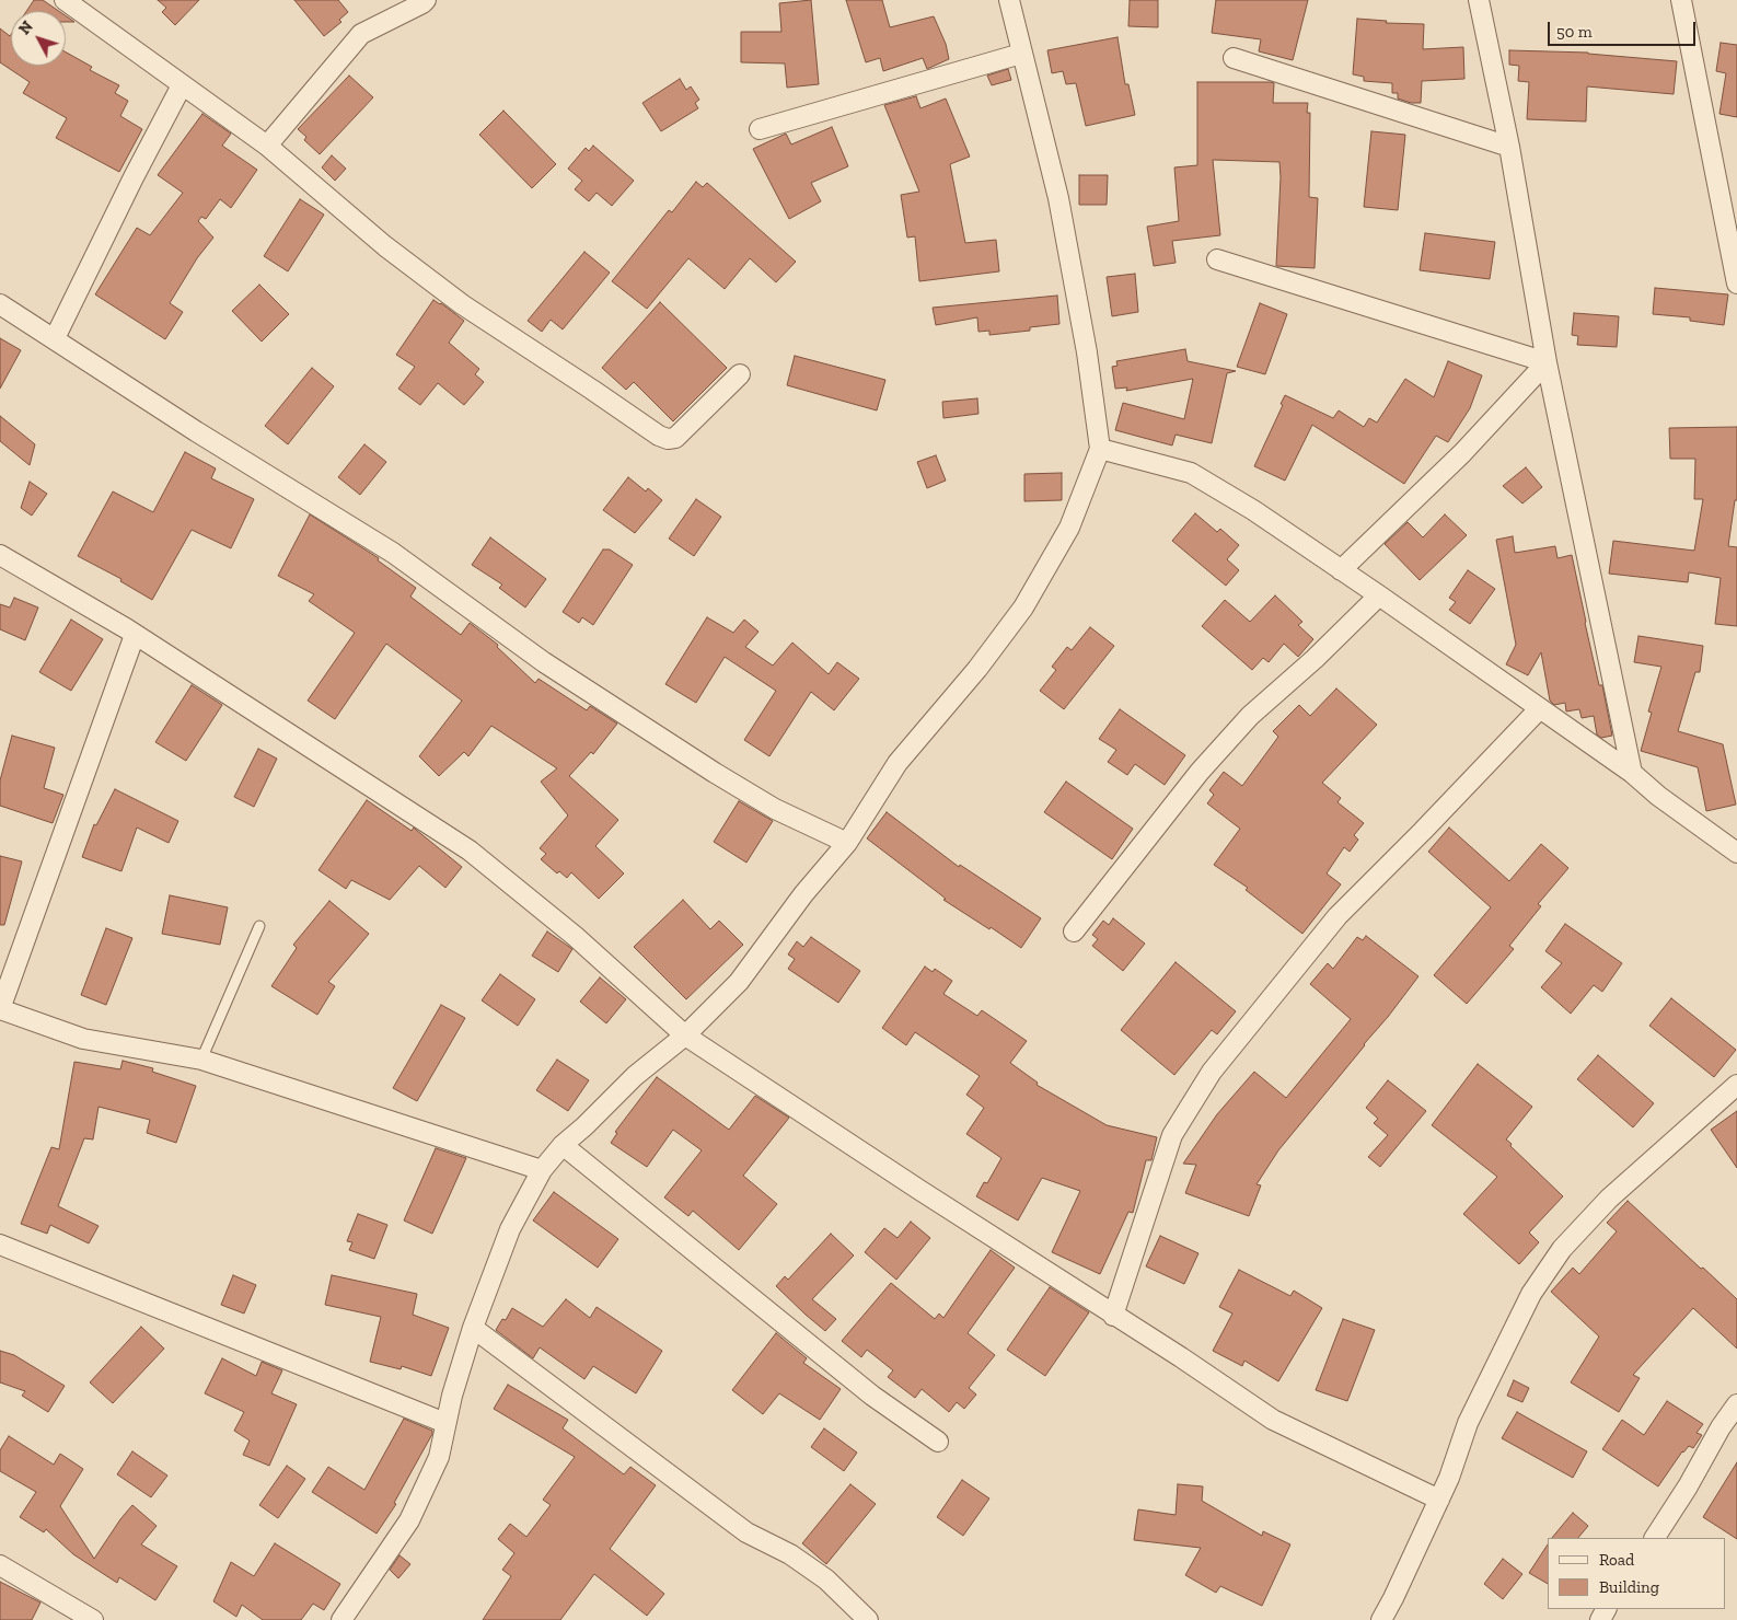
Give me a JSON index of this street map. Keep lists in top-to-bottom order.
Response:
{
  "legend": ["Road", "Building"],
  "scale_bar": "50 m",
  "north": "top left"
}
